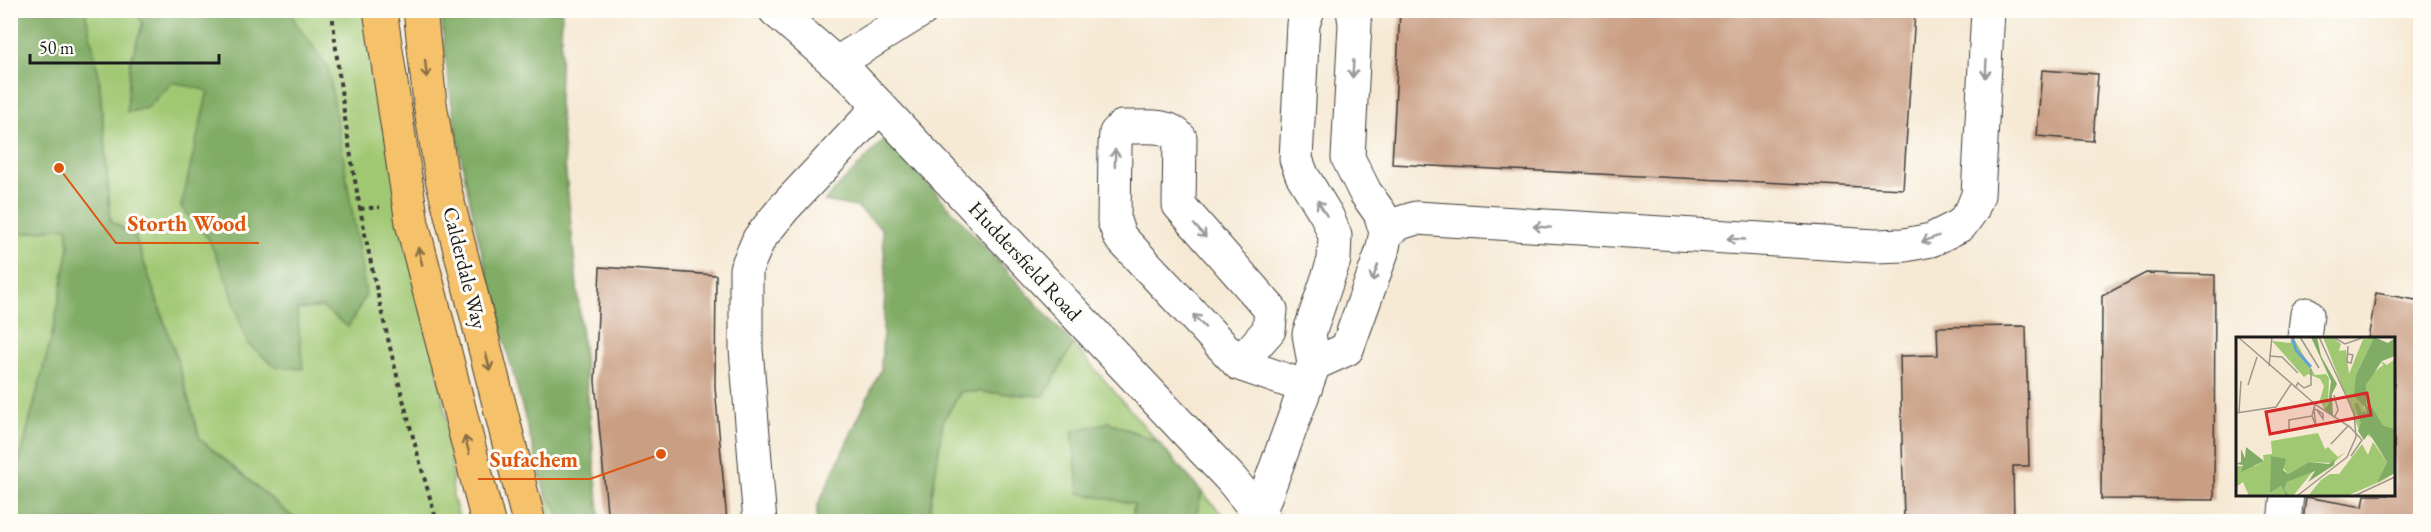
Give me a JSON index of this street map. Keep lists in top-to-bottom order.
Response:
{
  "streets": {
    "highway": ["Calderdale Way"],
    "street": ["Huddersfield Road"]
  },
  "places": ["Storth Wood", "Sufachem"],
  "scale_bar": "50 m"
}
